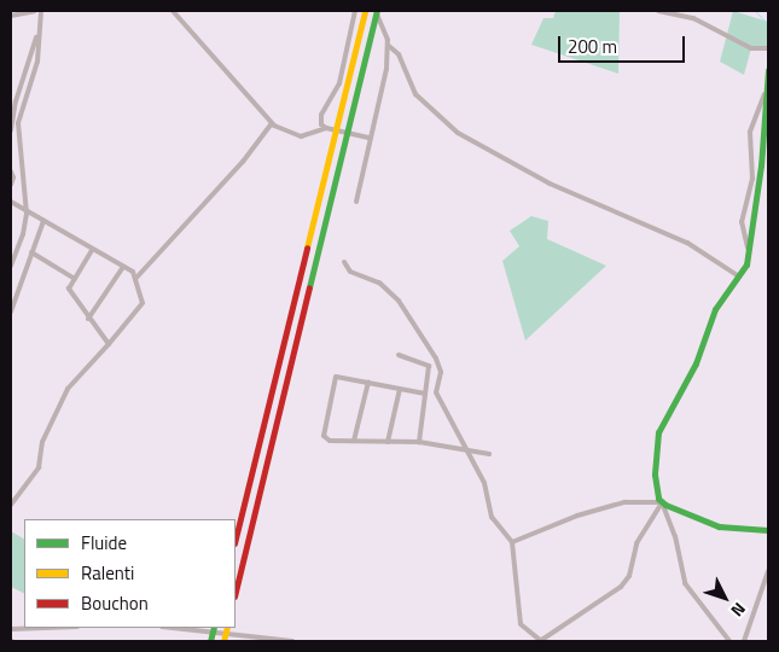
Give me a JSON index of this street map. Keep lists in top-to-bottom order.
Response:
{
  "legend": ["Fluide", "Ralenti", "Bouchon"],
  "scale_bar": "200 m",
  "north": "bottom right"
}
